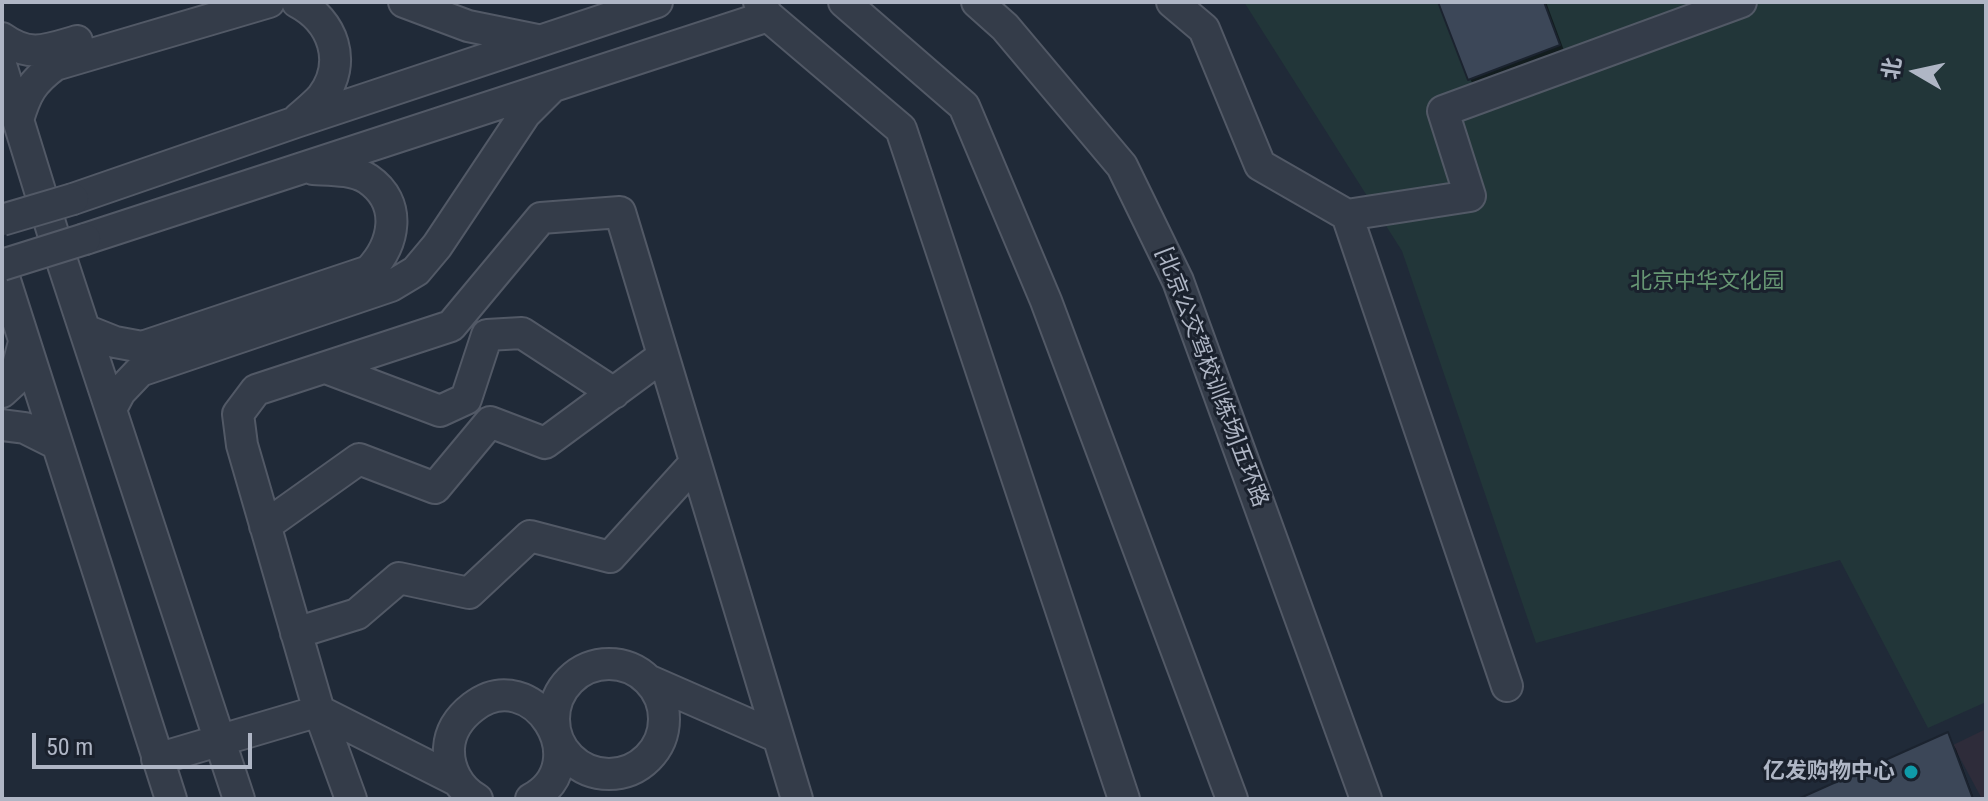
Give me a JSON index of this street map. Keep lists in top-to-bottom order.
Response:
{
  "streets": {
    "street": ["[北京公交驾校训练场]五环路"]
  },
  "parks": ["北京中华文化园"],
  "places": ["亿发购物中心"],
  "scale_bar": "50 m",
  "north": "left"
}
